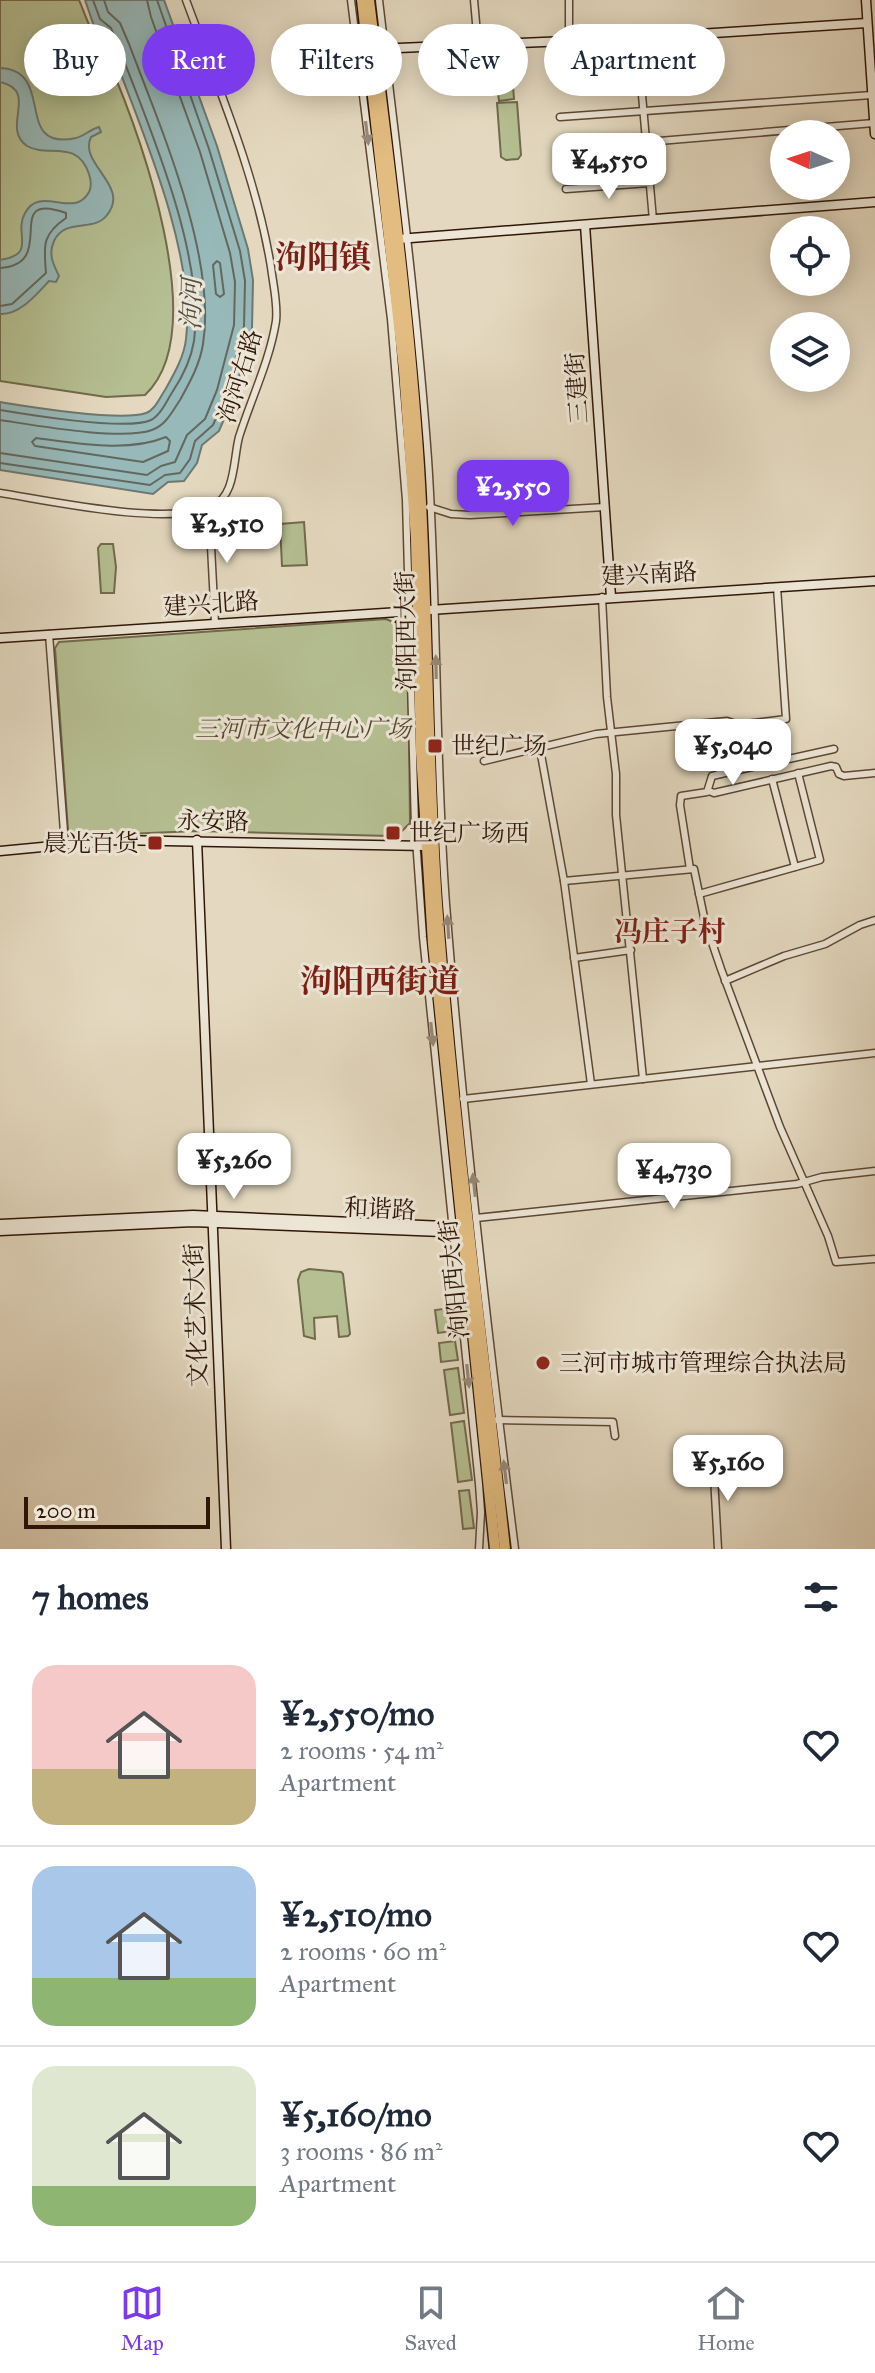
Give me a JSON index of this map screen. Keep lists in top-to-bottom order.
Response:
{
  "streets": {
    "highway": ["泃阳西大街"],
    "street": [
      "泃河右路",
      "三建街",
      "建兴南路",
      "建兴北路",
      "永安路",
      "和谐路",
      "文化艺术大街"
    ]
  },
  "crossings": [
    ["三建街", "建兴南路"],
    ["建兴南路", "建兴北路"],
    ["建兴南路", "泃阳西大街"],
    ["建兴北路", "泃阳西大街"],
    ["泃阳西大街", "永安路"],
    ["泃阳西大街", "和谐路"],
    ["永安路", "文化艺术大街"],
    ["和谐路", "文化艺术大街"]
  ],
  "districts": ["泃阳镇", "冯庄子村", "泃阳西街道"],
  "water": ["泃河"],
  "parks": ["三河市文化中心广场"],
  "places": {
    "transit": ["世纪广场", "世纪广场西", "晨光百货"],
    "other": ["三河市城市管理综合执法局"]
  },
  "scale_bar": "200 m",
  "north": "left",
  "page": {
    "chip": [
      "Buy",
      "Rent",
      "Filters",
      "New",
      "Apartment"
    ],
    "price": [
      "¥4,550",
      "¥2,550",
      "¥2,510",
      "¥5,040",
      "¥5,260",
      "¥4,730",
      "¥5,160"
    ],
    "scale": "200 m",
    "heading": "7 homes",
    "list": [
      {
        "name": "¥2,550/mo",
        "note": "2 rooms · 54 m² · Apartment"
      },
      {
        "name": "¥2,510/mo",
        "note": "2 rooms · 60 m² · Apartment"
      },
      {
        "name": "¥5,160/mo",
        "note": "3 rooms · 86 m² · Apartment"
      }
    ],
    "tabs": ["Map", "Saved", "Home"]
  }
}
